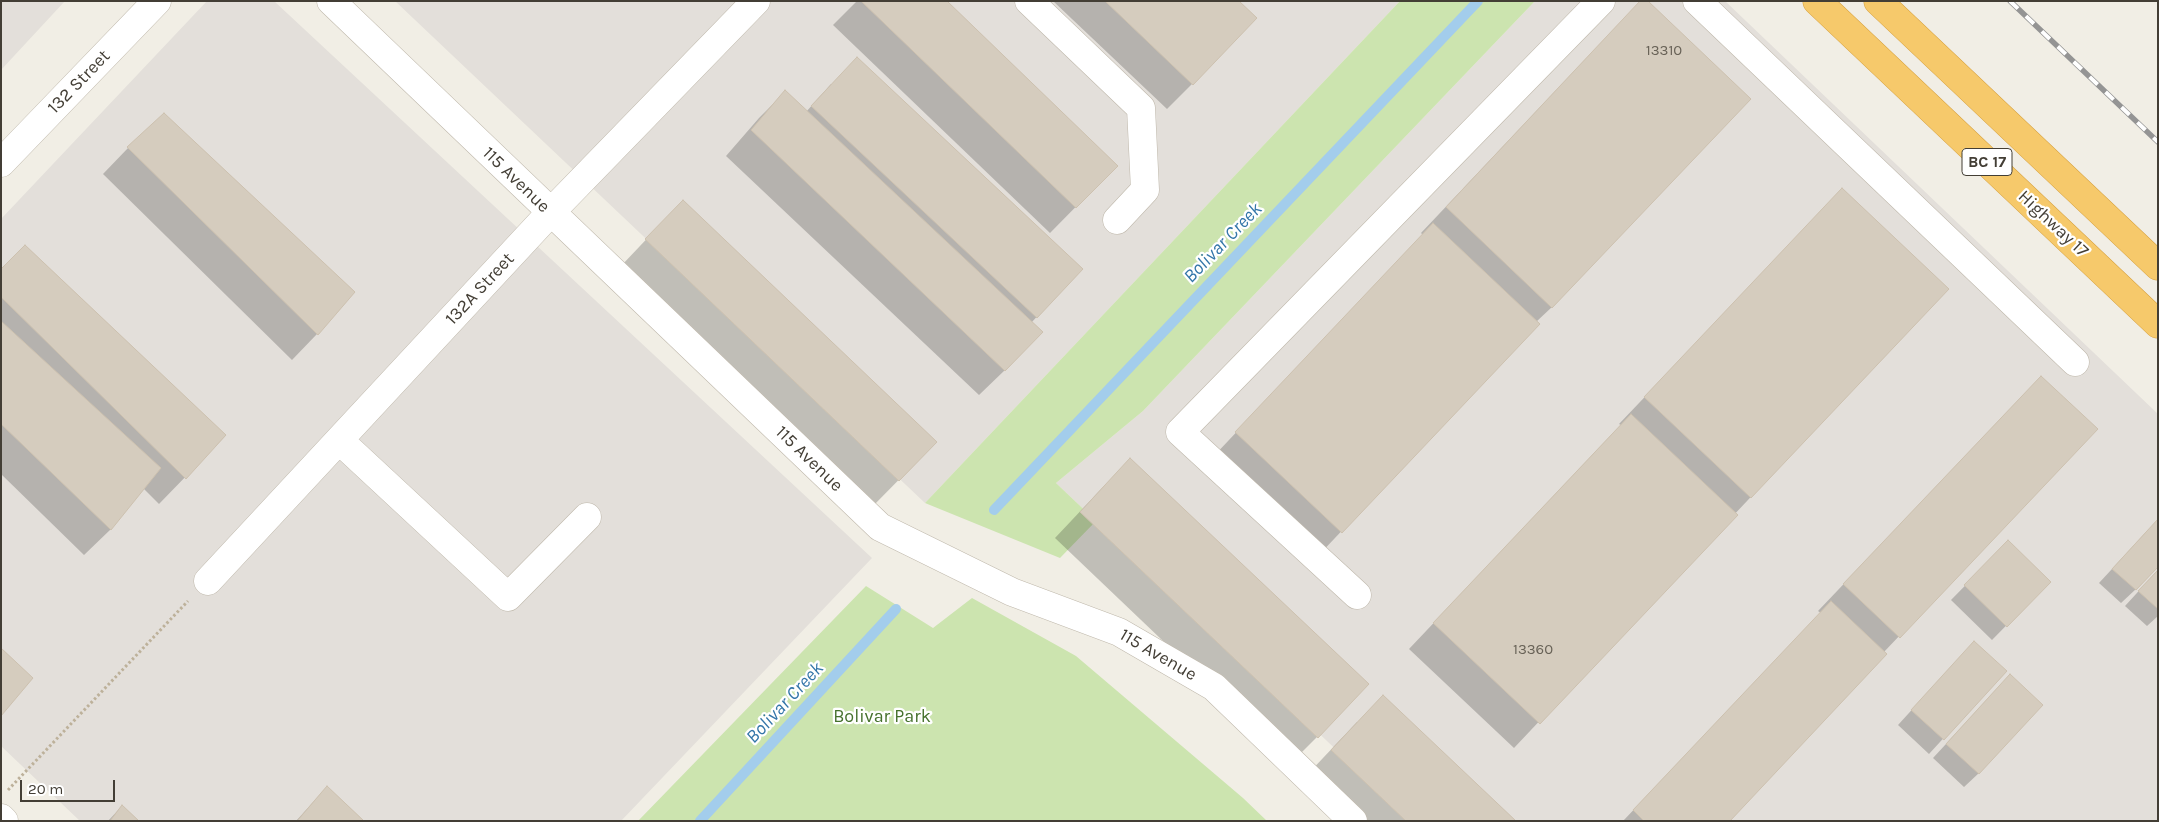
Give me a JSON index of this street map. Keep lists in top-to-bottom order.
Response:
{
  "streets": {
    "highway": ["BC 17", "Highway 17"],
    "street": ["132 Street", "115 Avenue", "132A Street"]
  },
  "crossings": [
    ["115 Avenue", "132A Street"]
  ],
  "water": ["Bolivar Creek"],
  "parks": ["Bolivar Park"],
  "house_numbers": ["13310", "13360"],
  "scale_bar": "20 m"
}
